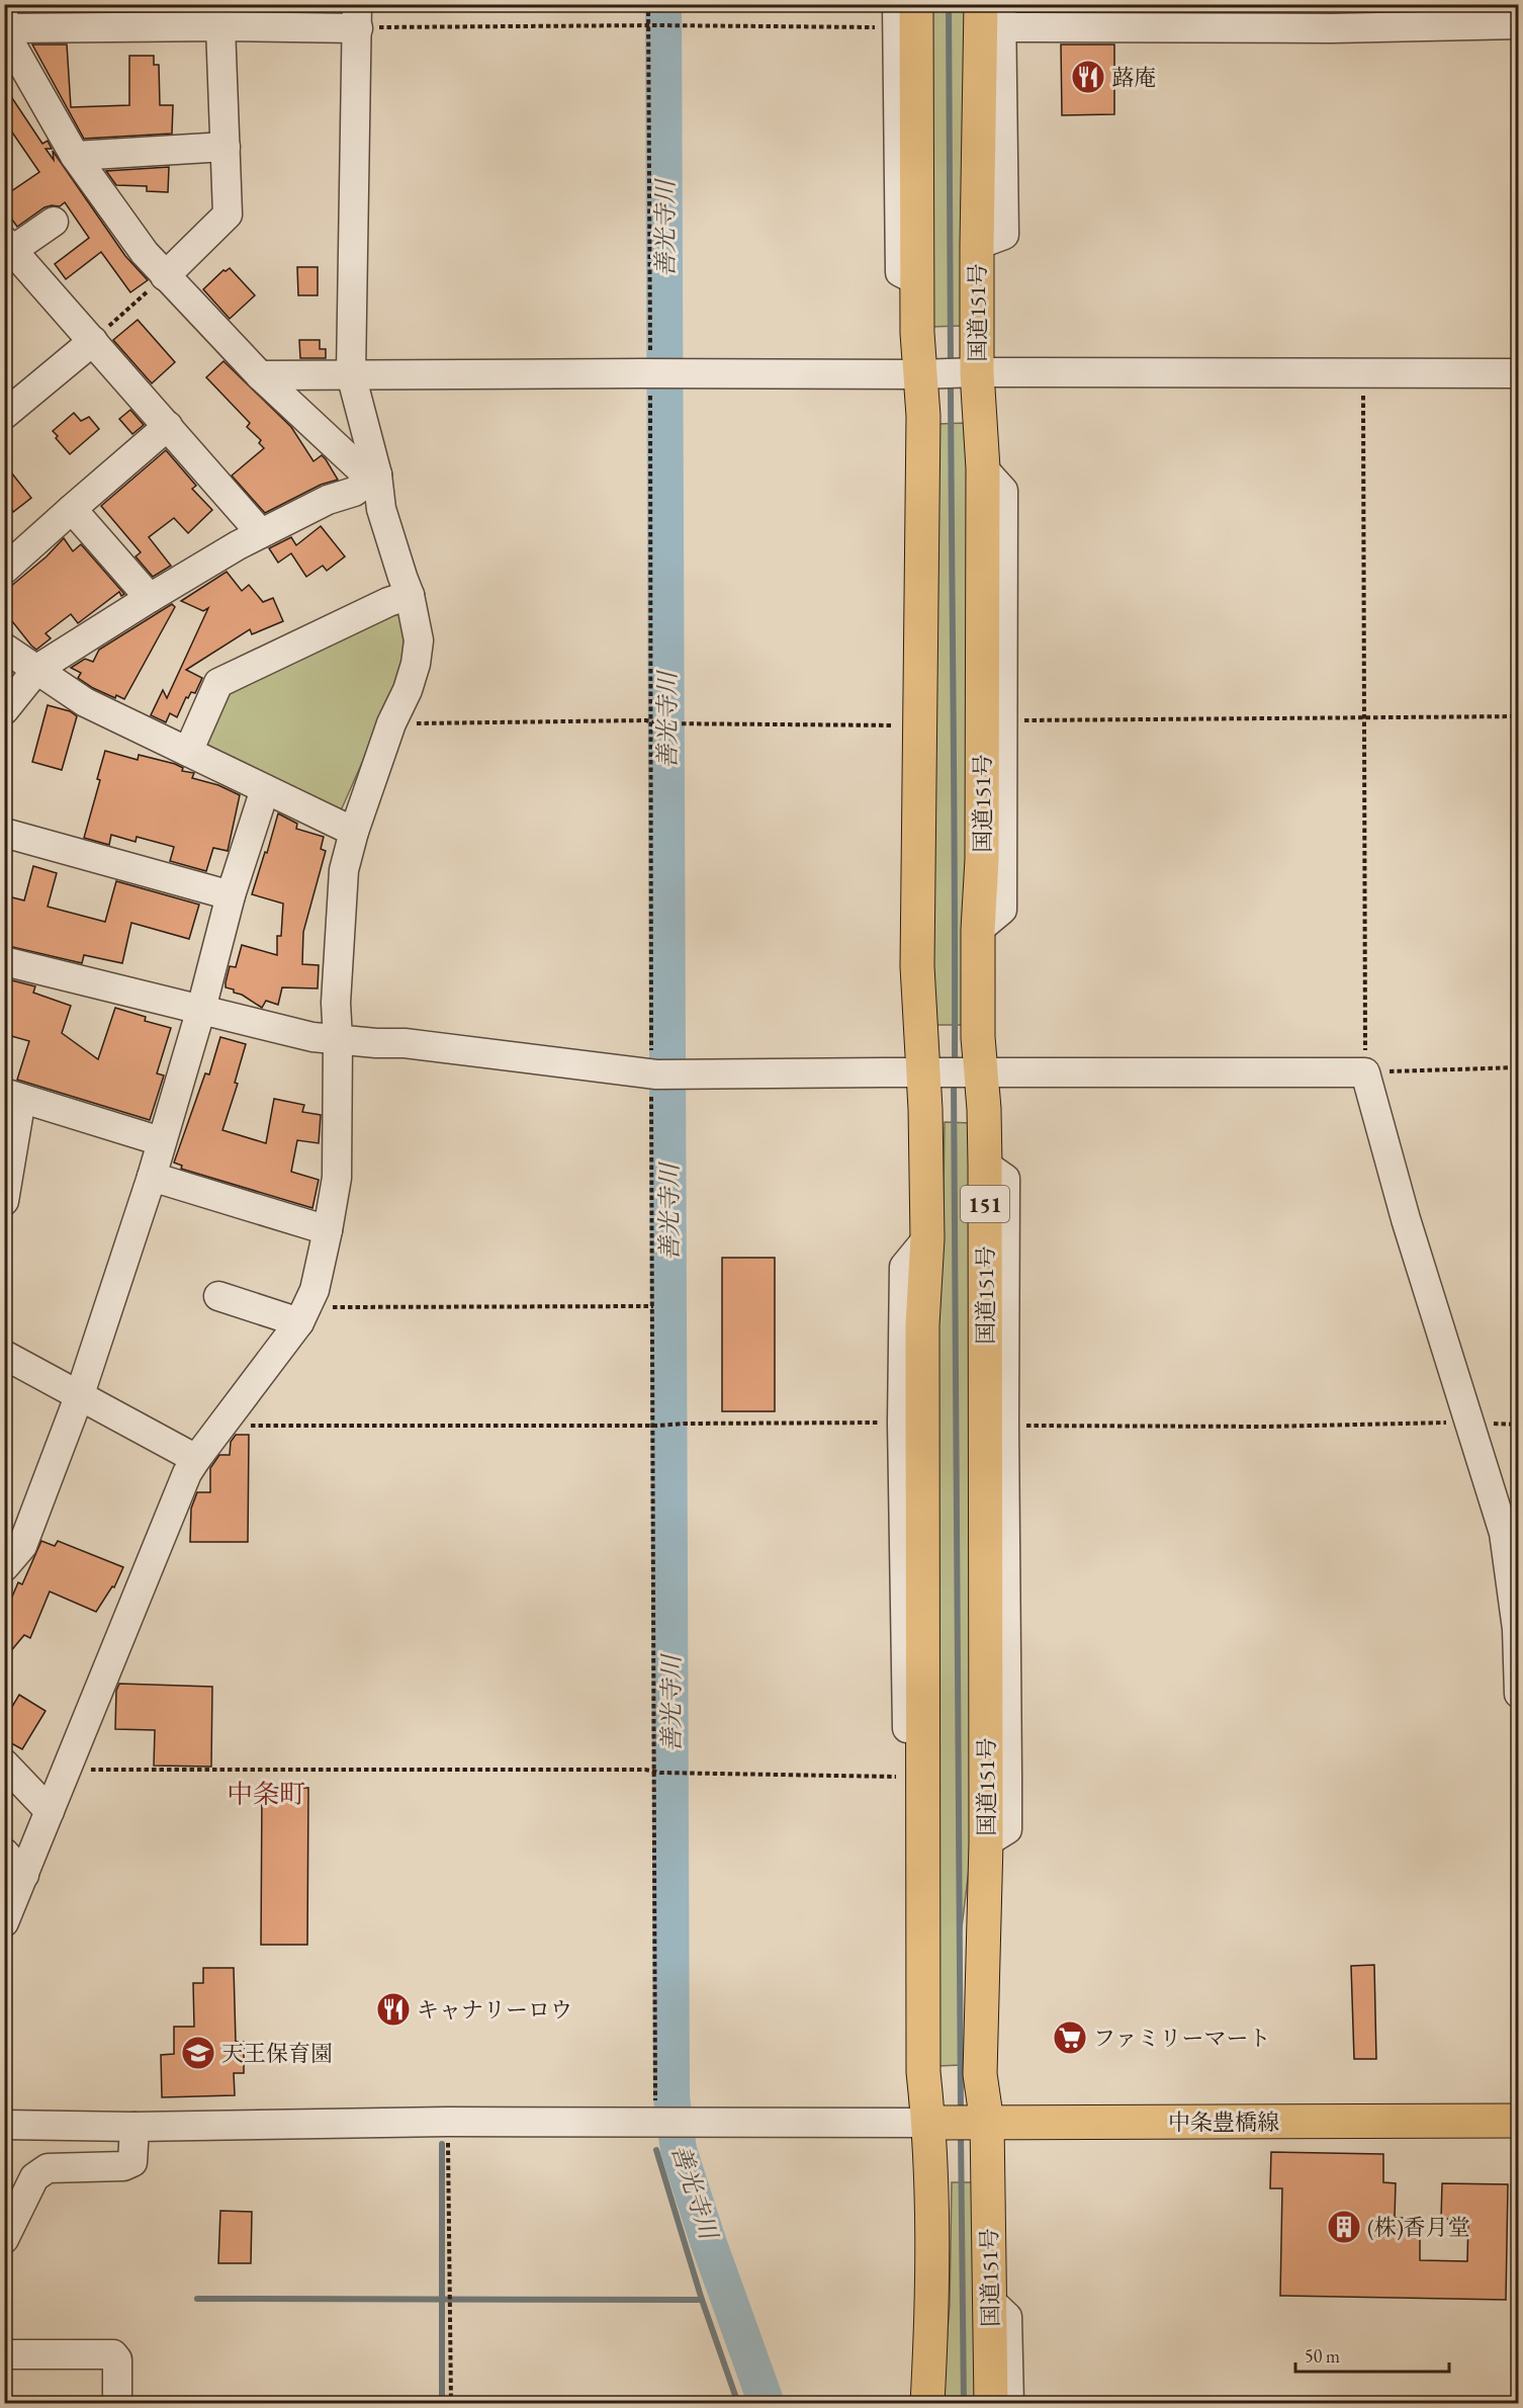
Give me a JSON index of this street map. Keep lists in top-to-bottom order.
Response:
{
  "streets": {
    "main road": ["国道151号", "151", "中条豊橋線"]
  },
  "crossings": [
    ["国道151号", "中条豊橋線"]
  ],
  "districts": ["中条町"],
  "water": ["善光寺川"],
  "places": {
    "restaurant": ["蕗庵", "キャナリーロウ"],
    "supermarket": ["ファミリーマート"],
    "school or university": ["天王保育園"],
    "building": ["(株)香月堂"]
  },
  "scale_bar": "50 m"
}
